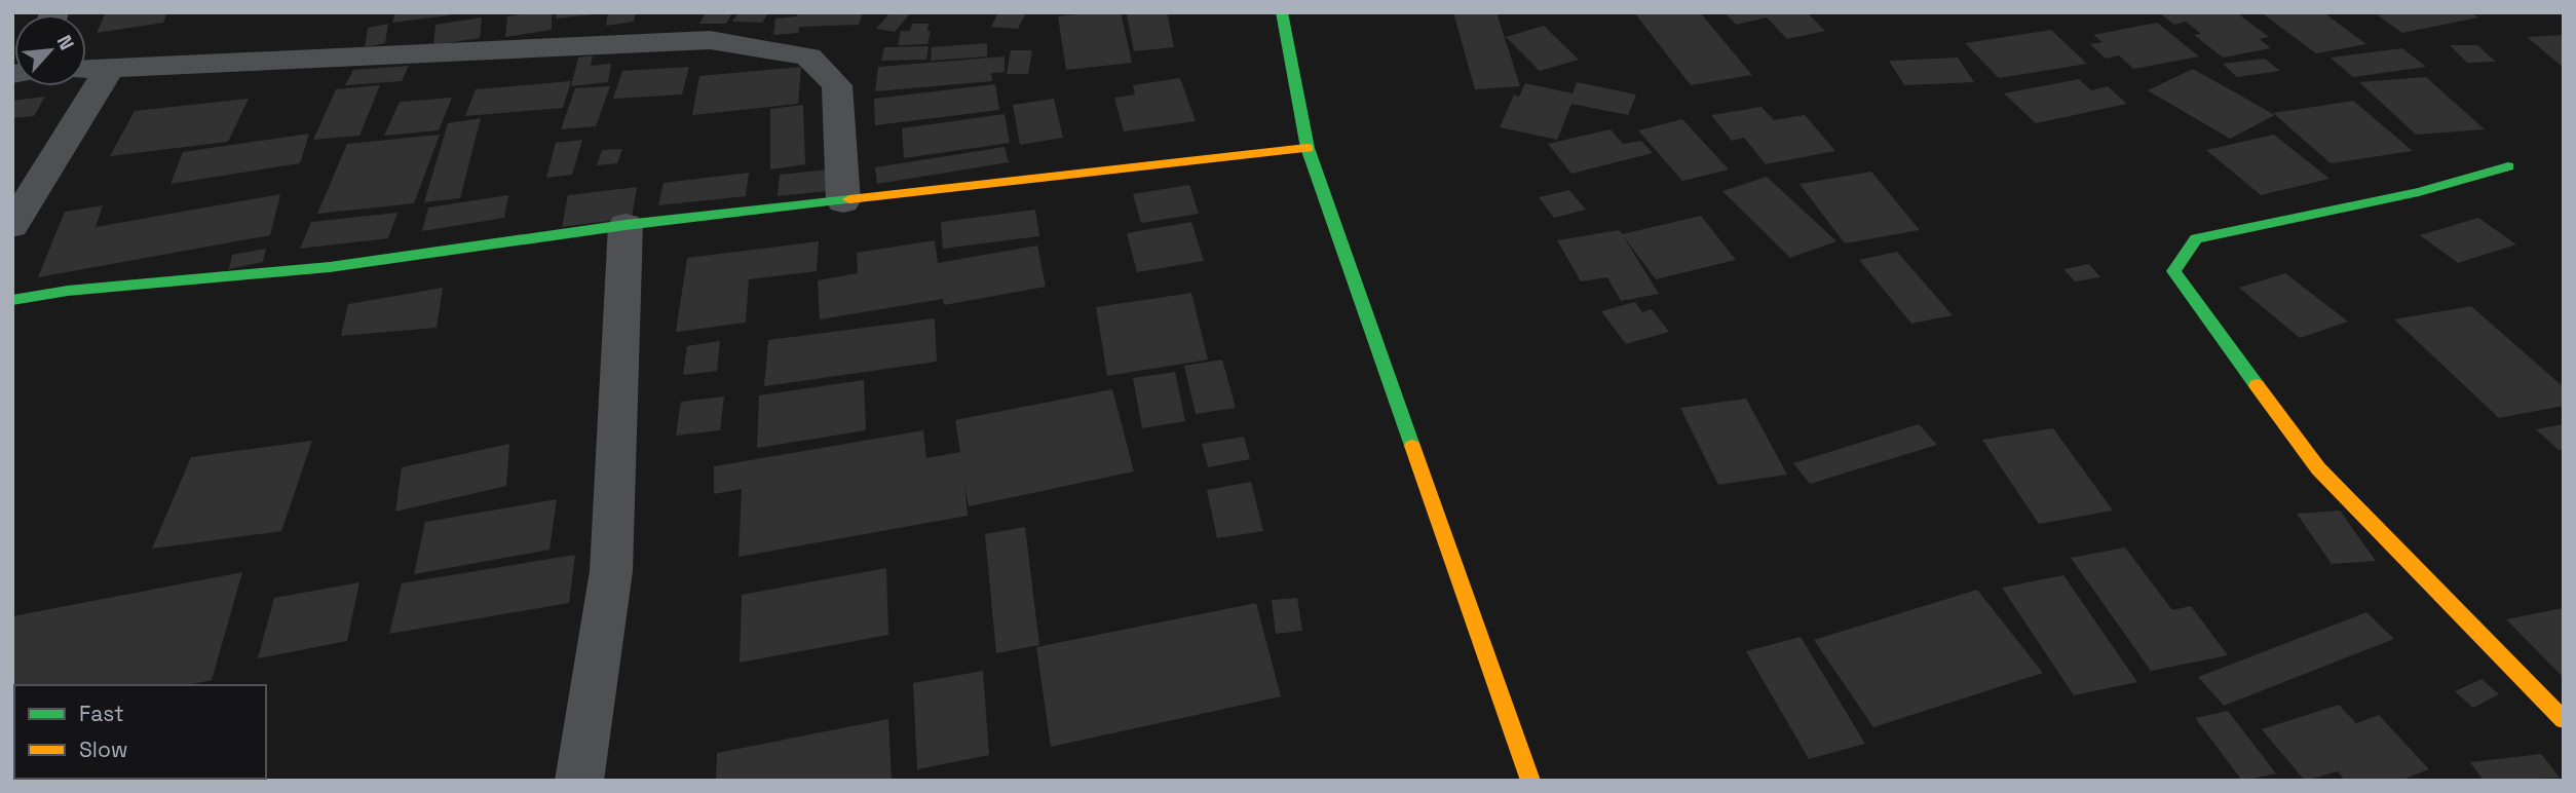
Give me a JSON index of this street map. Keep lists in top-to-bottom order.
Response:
{
  "legend": ["Fast", "Slow"],
  "north": "top right"
}
